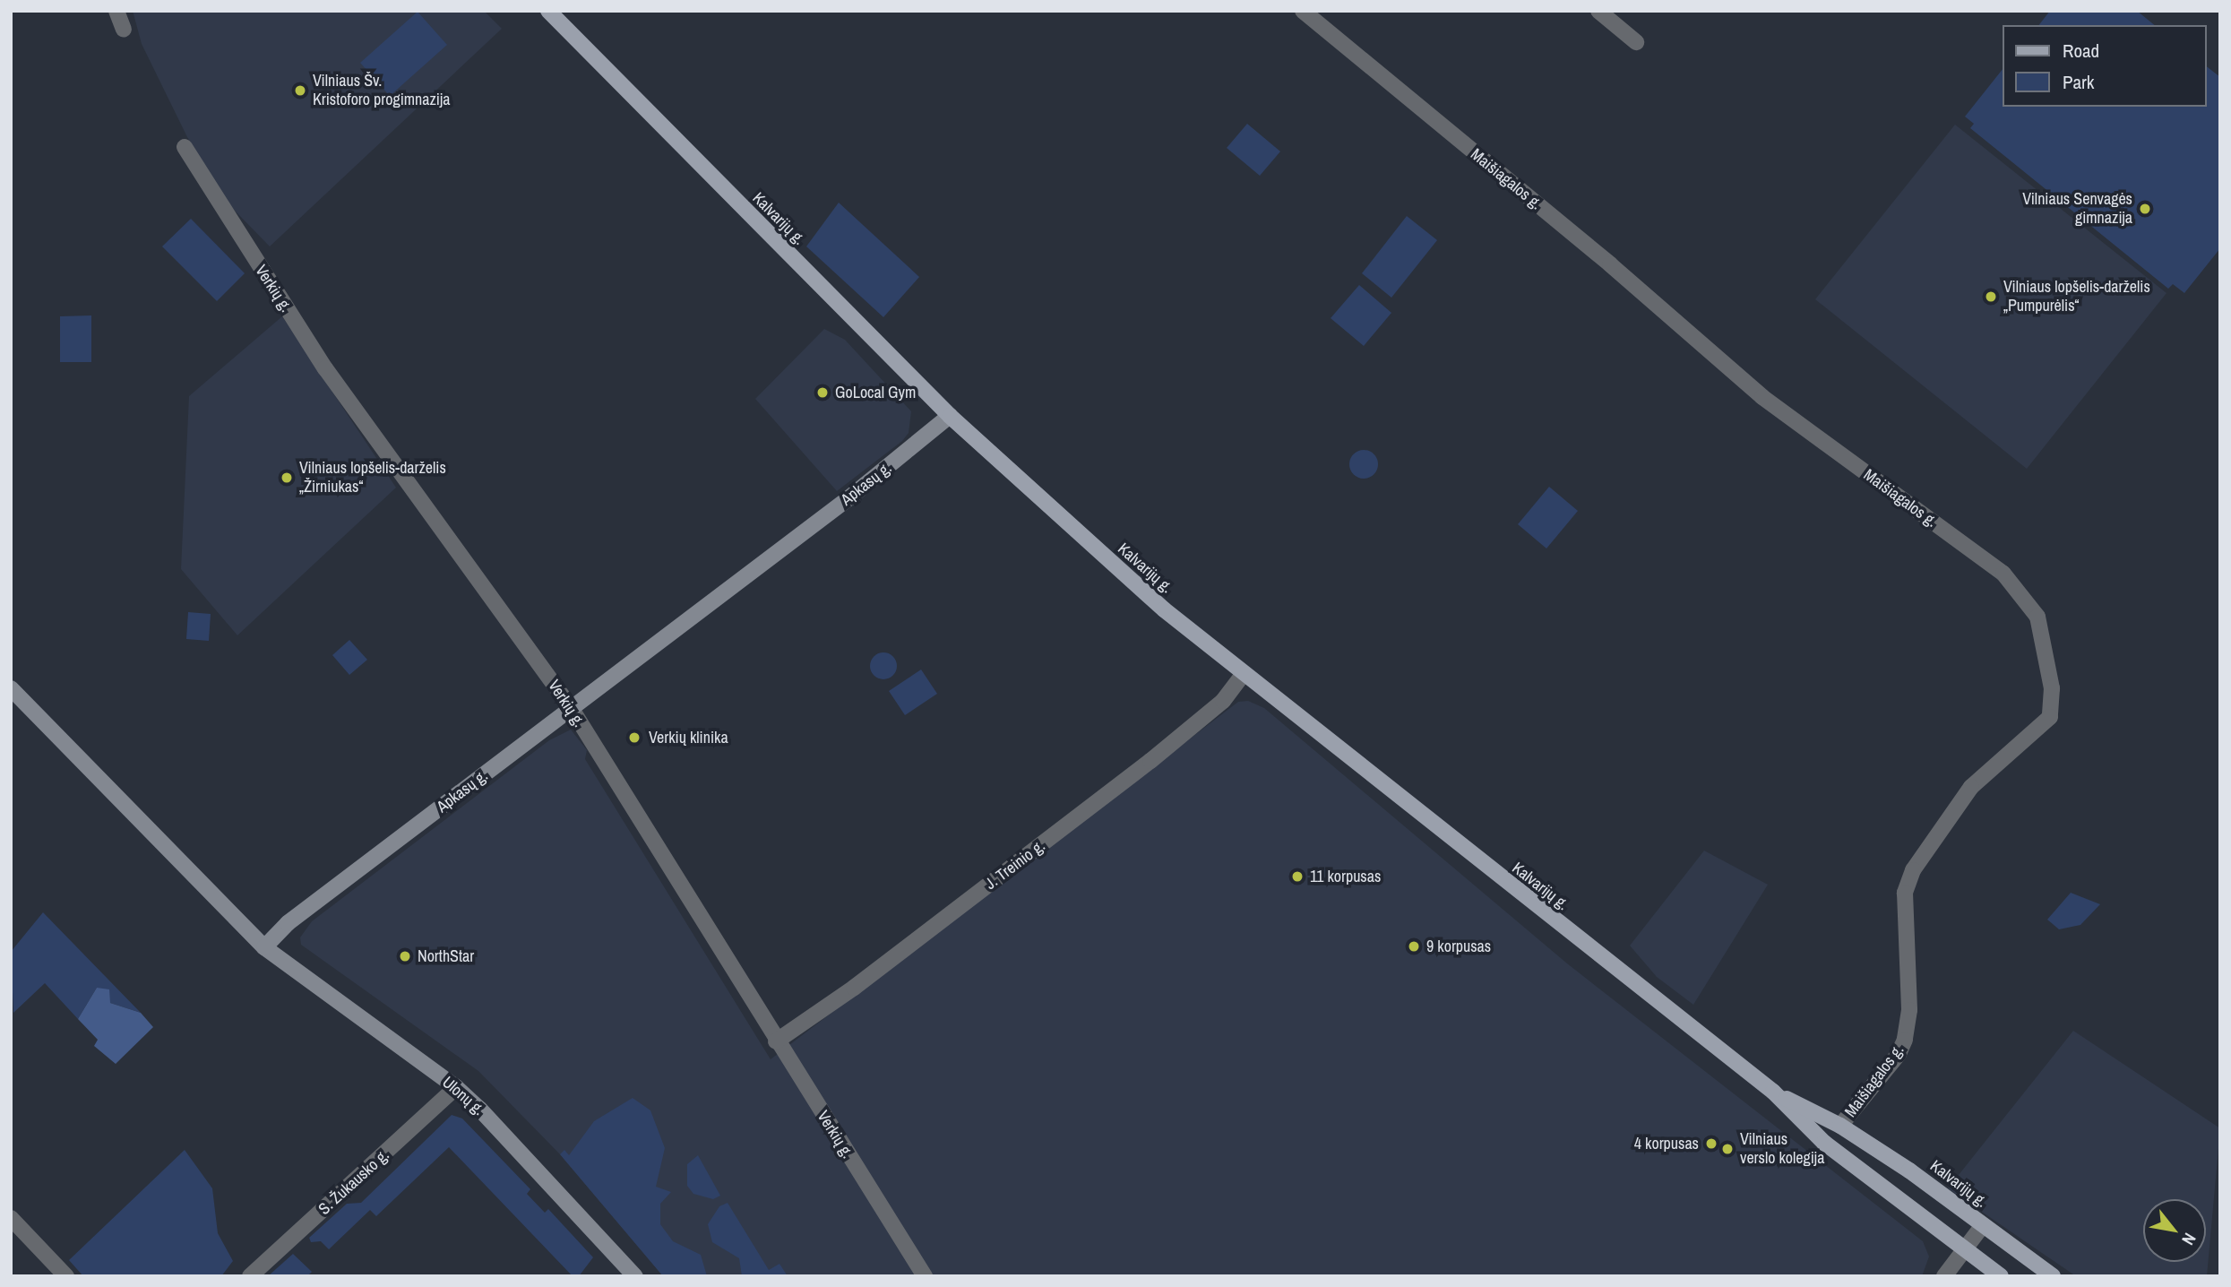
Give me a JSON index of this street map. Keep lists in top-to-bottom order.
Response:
{
  "streets": {
    "main road": ["Kalvarijų g.", "Apkasų g.", "Ulonų g."],
    "street": [
      "Maišiagalos g.",
      "Verkių g.",
      "J. Treinio g.",
      "S. Žukausko g."
    ]
  },
  "crossings": [
    ["Maišiagalos g.", "Kalvarijų g."],
    ["Kalvarijų g.", "Apkasų g."],
    ["Kalvarijų g.", "J. Treinio g."],
    ["Verkių g.", "Apkasų g."],
    ["Verkių g.", "J. Treinio g."],
    ["Apkasų g.", "Ulonų g."],
    ["Ulonų g.", "S. Žukausko g."]
  ],
  "places": [
    "Vilniaus Šv. Kristoforo progimnazija",
    "Vilniaus Senvagės gimnazija",
    "Vilniaus lopšelis-darželis „Pumpurėlis“",
    "GoLocal Gym",
    "Vilniaus lopšelis-darželis „Žirniukas“",
    "Verkių klinika",
    "11 korpusas",
    "9 korpusas",
    "NorthStar",
    "4 korpusas",
    "Vilniaus verslo kolegija"
  ],
  "legend": ["Road", "Park"],
  "north": "bottom right"
}
